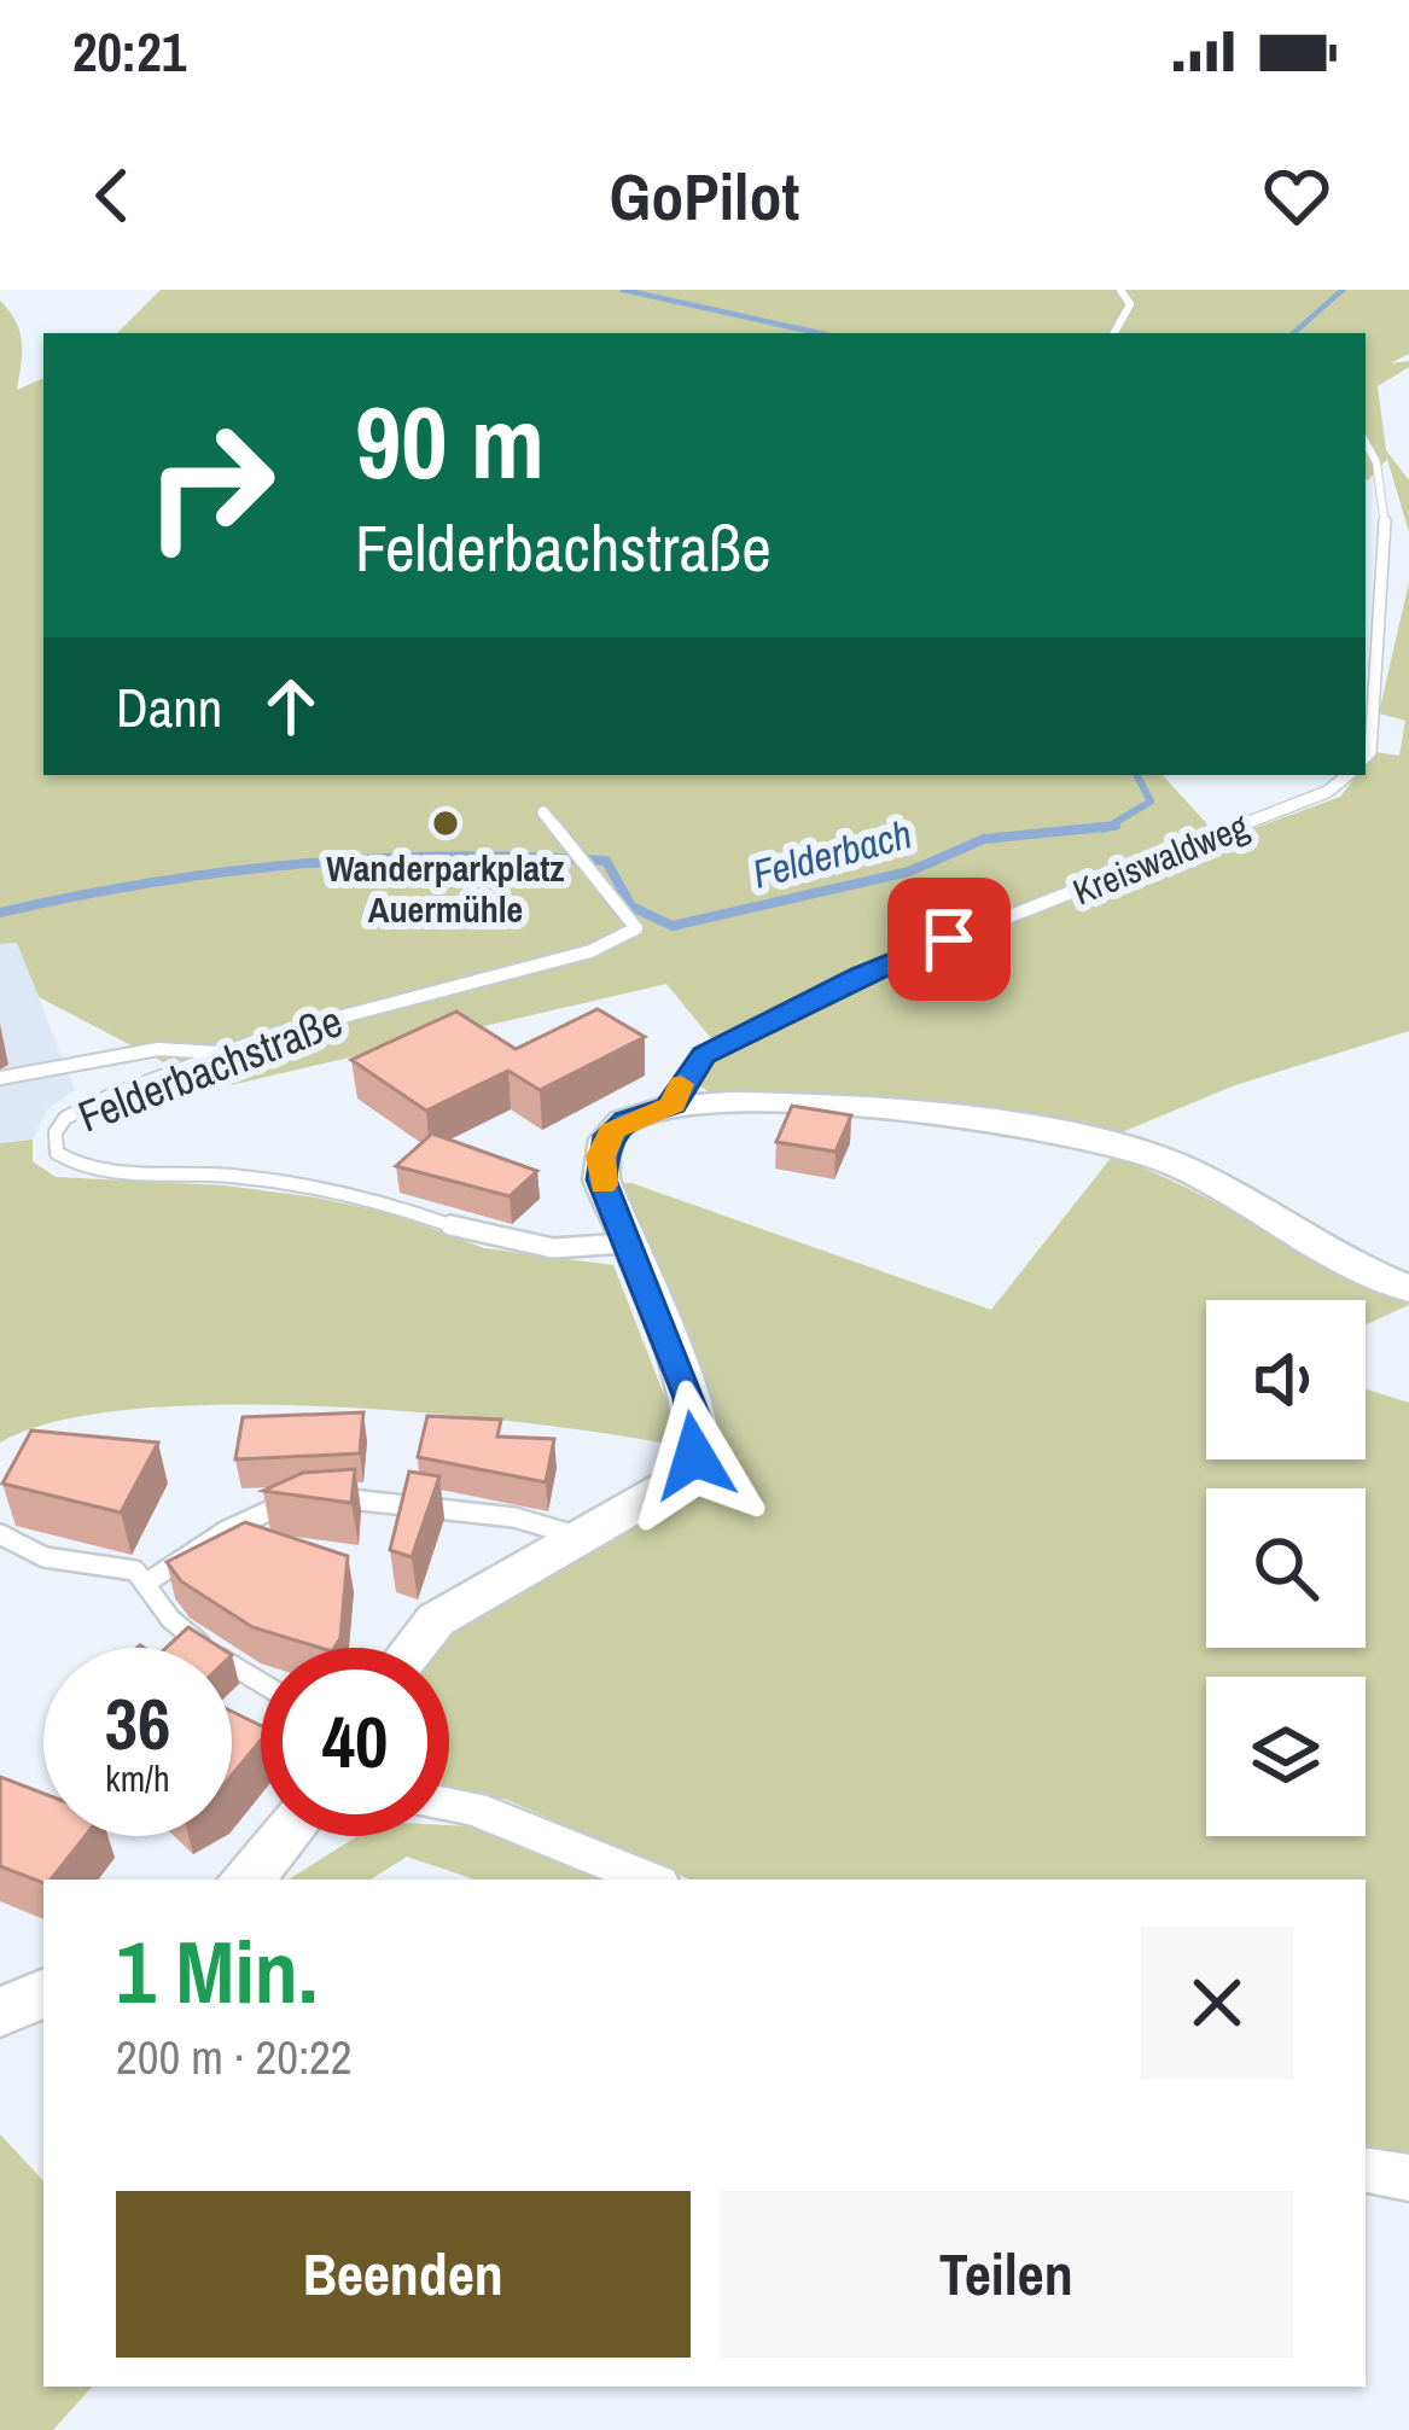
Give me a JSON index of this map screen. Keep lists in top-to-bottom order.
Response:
{
  "streets": {
    "lane": ["Kreiswaldweg", "Felderbachstraße"]
  },
  "water": ["Felderbach"],
  "places": ["Wanderparkplatz Auermühle"],
  "page": {
    "status": "20:21",
    "header": "GoPilot",
    "turn": ["90 m", "Felderbachstraße"],
    "then": "Dann",
    "speed": "36 km/h",
    "limit": "40",
    "heading": ["1 Min.", "200 m · 20:22"],
    "buttons": ["Beenden", "Teilen"]
  }
}
